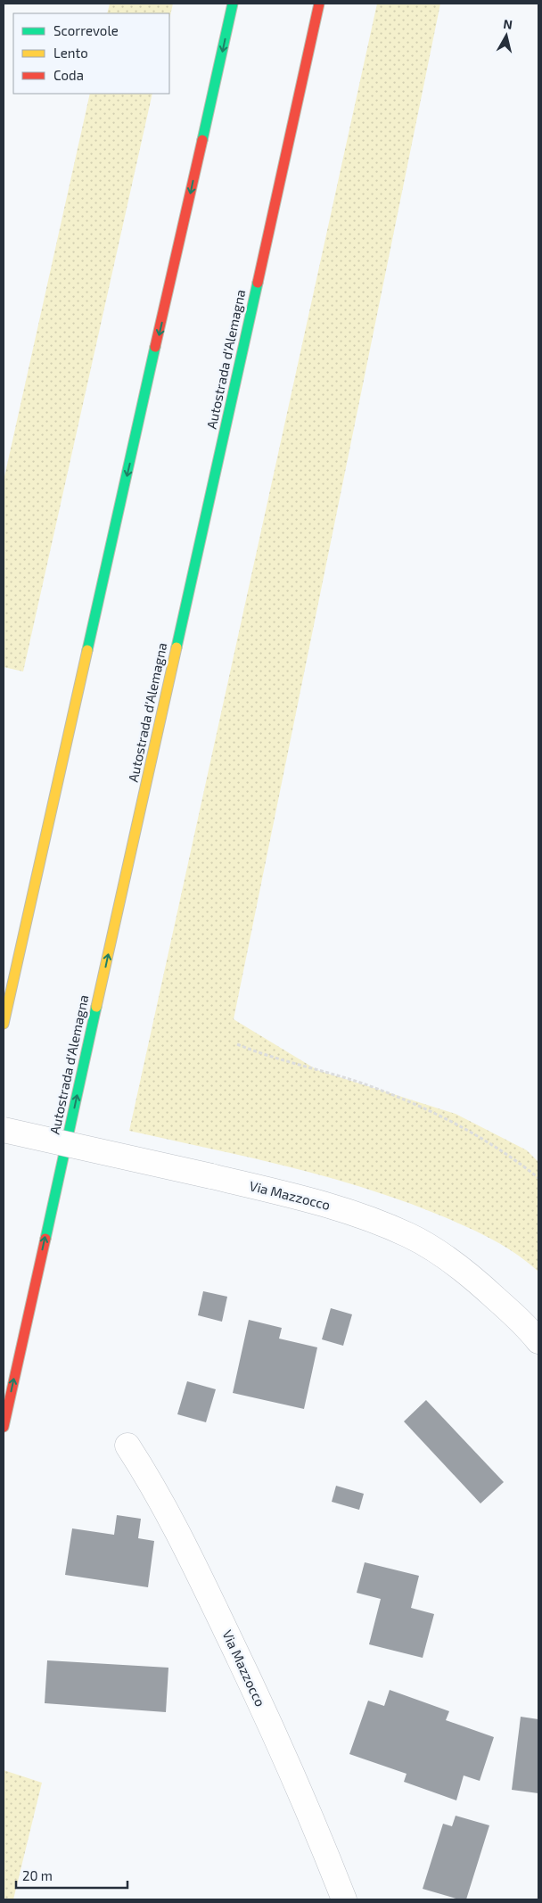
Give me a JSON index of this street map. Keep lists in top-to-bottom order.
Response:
{
  "streets": {
    "highway": ["Autostrada d'Alemagna"],
    "street": ["Via Mazzocco"]
  },
  "legend": ["Scorrevole", "Lento", "Coda"],
  "scale_bar": "20 m",
  "north": "top"
}
